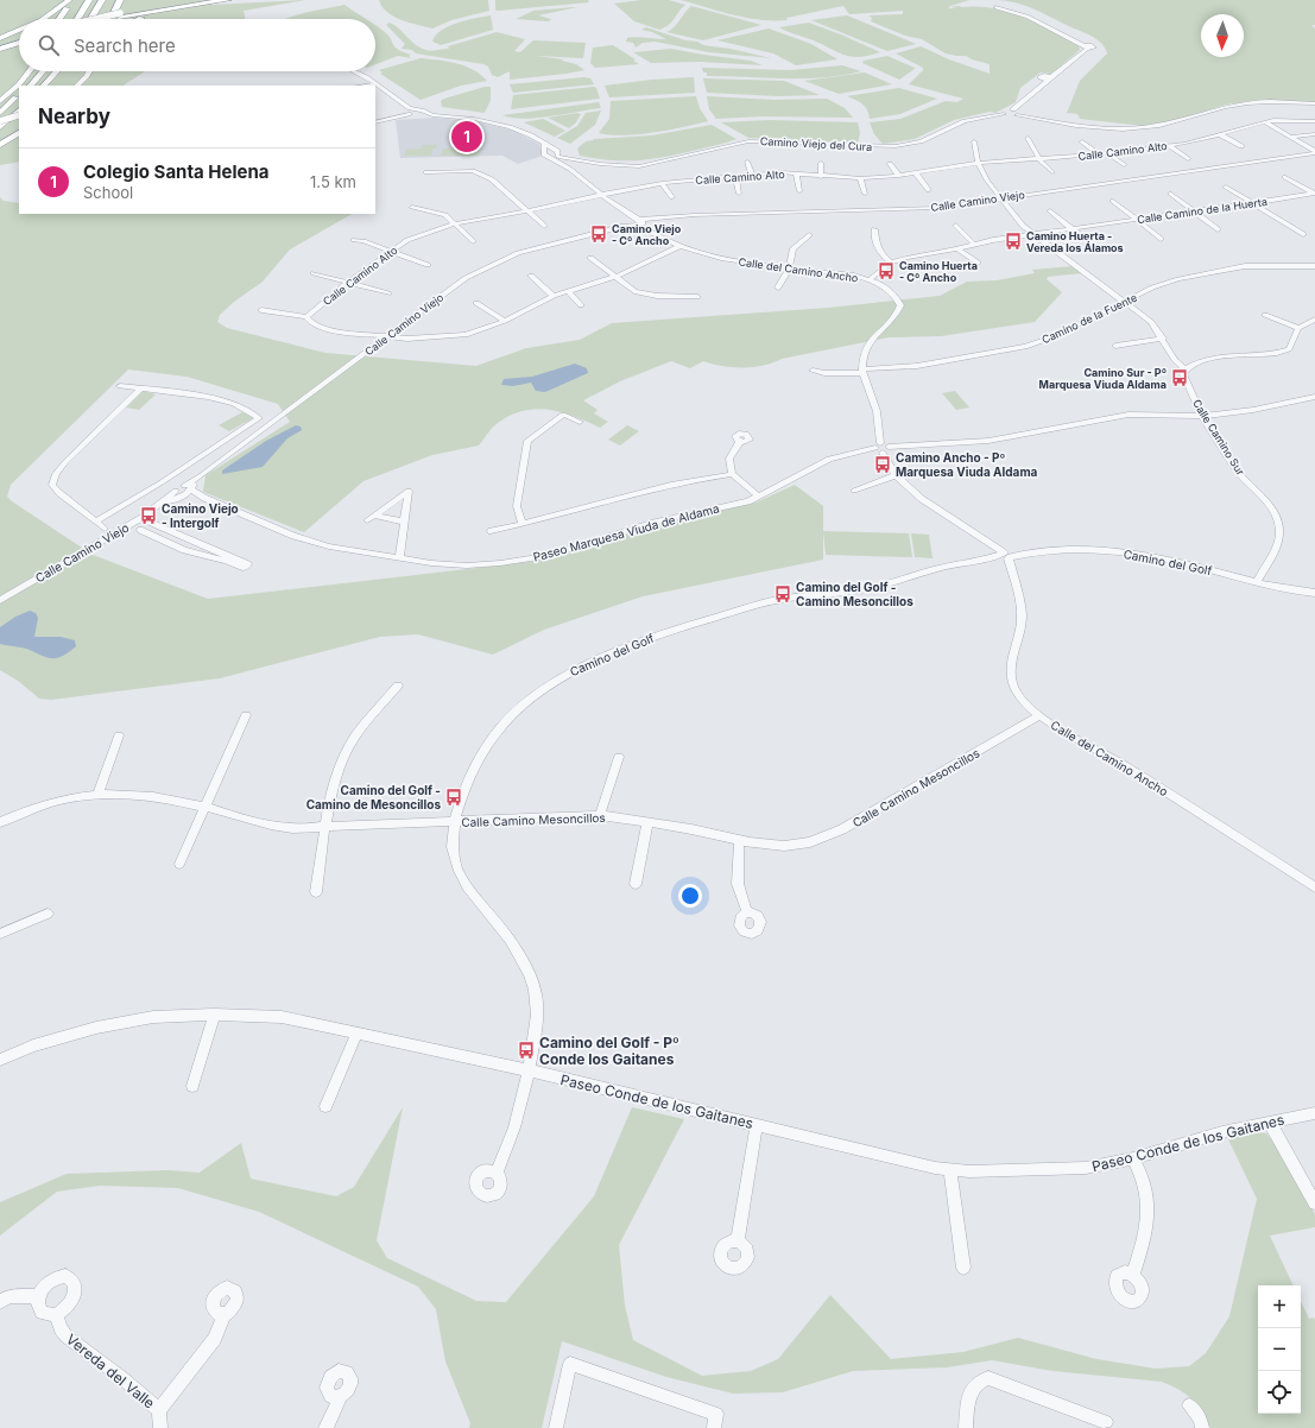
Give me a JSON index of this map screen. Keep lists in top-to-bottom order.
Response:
{
  "streets": {
    "street": [
      "Camino Viejo del Cura",
      "Calle Camino Alto",
      "Calle Camino Viejo",
      "Calle Camino de la Huerta",
      "Calle del Camino Ancho",
      "Camino de la Fuente",
      "Calle Camino Sur",
      "Paseo Marquesa Viuda de Aldama",
      "Camino del Golf",
      "Calle Camino Mesoncillos",
      "Paseo Conde de los Gaitanes",
      "Vereda del Valle"
    ]
  },
  "crossings": [
    ["Calle Camino Viejo", "Calle del Camino Ancho"],
    ["Calle Camino Viejo", "Paseo Marquesa Viuda de Aldama"],
    ["Calle Camino de la Huerta", "Calle del Camino Ancho"],
    ["Calle del Camino Ancho", "Camino de la Fuente"],
    ["Calle del Camino Ancho", "Camino del Golf"],
    ["Calle del Camino Ancho", "Calle Camino Mesoncillos"],
    ["Calle Camino Sur", "Paseo Marquesa Viuda de Aldama"],
    ["Calle Camino Sur", "Camino del Golf"],
    ["Camino del Golf", "Calle Camino Mesoncillos"],
    ["Camino del Golf", "Paseo Conde de los Gaitanes"]
  ],
  "places": {
    "bus stop": [
      "Camino Viejo - Cº Ancho",
      "Camino Huerta - Vereda los Álamos",
      "Camino Huerta - Cº Ancho",
      "Camino Sur - Pº Marquesa Viuda Aldama",
      "Camino Ancho - Pº Marquesa Viuda Aldama",
      "Camino Viejo - Intergolf",
      "Camino del Golf - Camino Mesoncillos",
      "Camino del Golf - Camino de Mesoncillos",
      "Camino del Golf - Pº Conde los Gaitanes"
    ]
  },
  "north": "bottom",
  "page": {
    "search": "Search here",
    "heading": "Nearby",
    "pins": "1",
    "list": [
      {
        "mark": "1",
        "name": "Colegio Santa Helena",
        "note": "School",
        "value": "1.5 km"
      }
    ],
    "map_buttons": ["+", "−"]
  }
}
